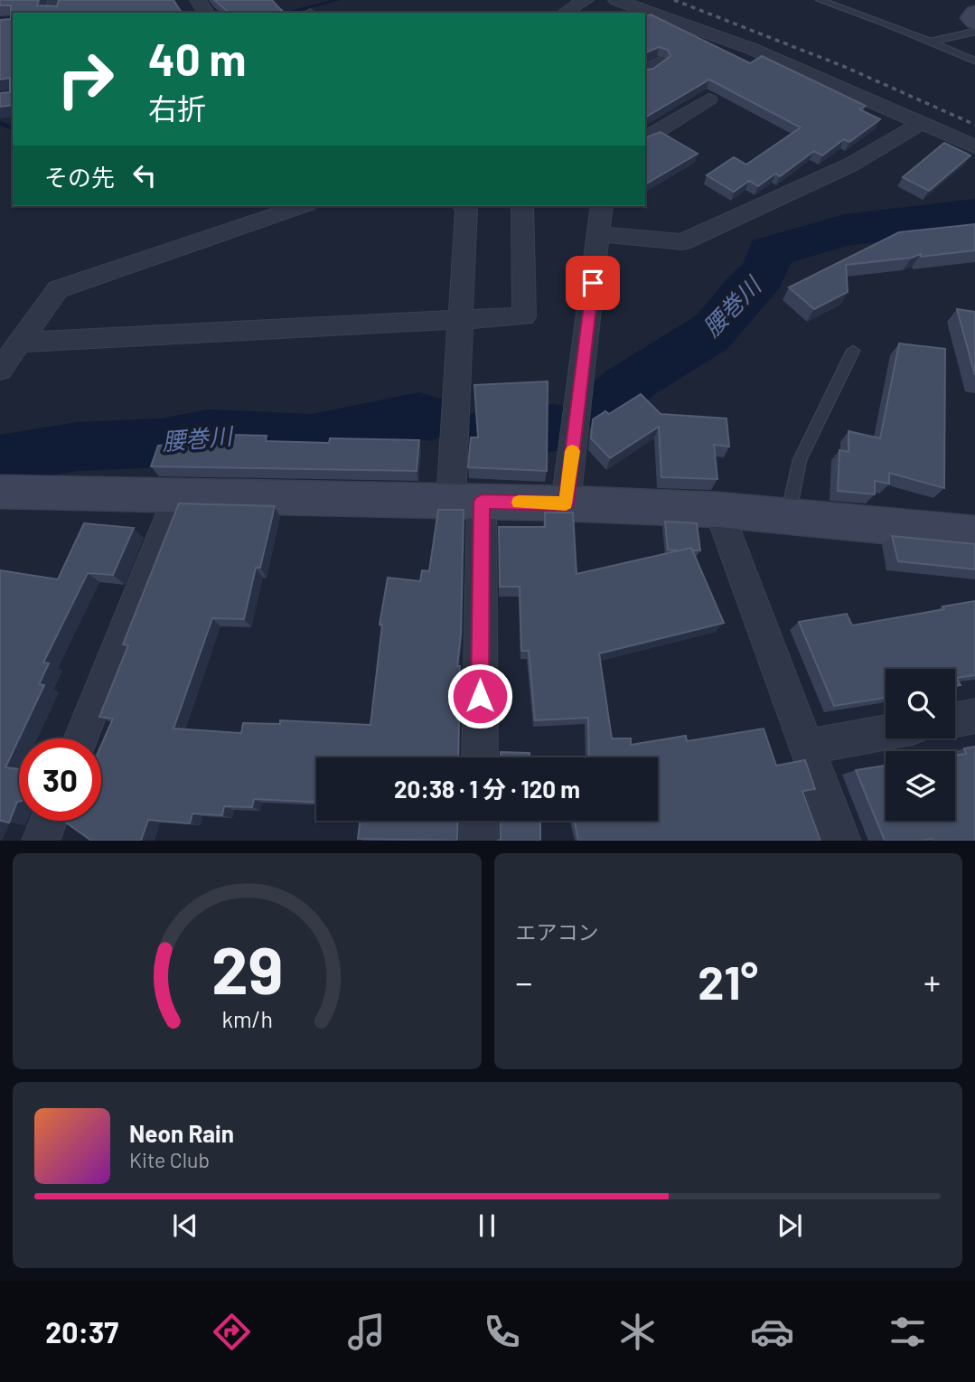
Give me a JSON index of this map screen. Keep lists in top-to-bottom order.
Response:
{
  "water": ["腰巻川"],
  "page": {
    "turn": ["40 m", "右折"],
    "then": "その先",
    "limit": "30",
    "trip": "20:38 · 1 分 · 120 m",
    "tile": "エアコン",
    "heat": ["−", "21°", "+"],
    "song": ["Neon Rain", "Kite Club"],
    "tabs": "20:37",
    "gauge": ["29", "km/h"]
  }
}
